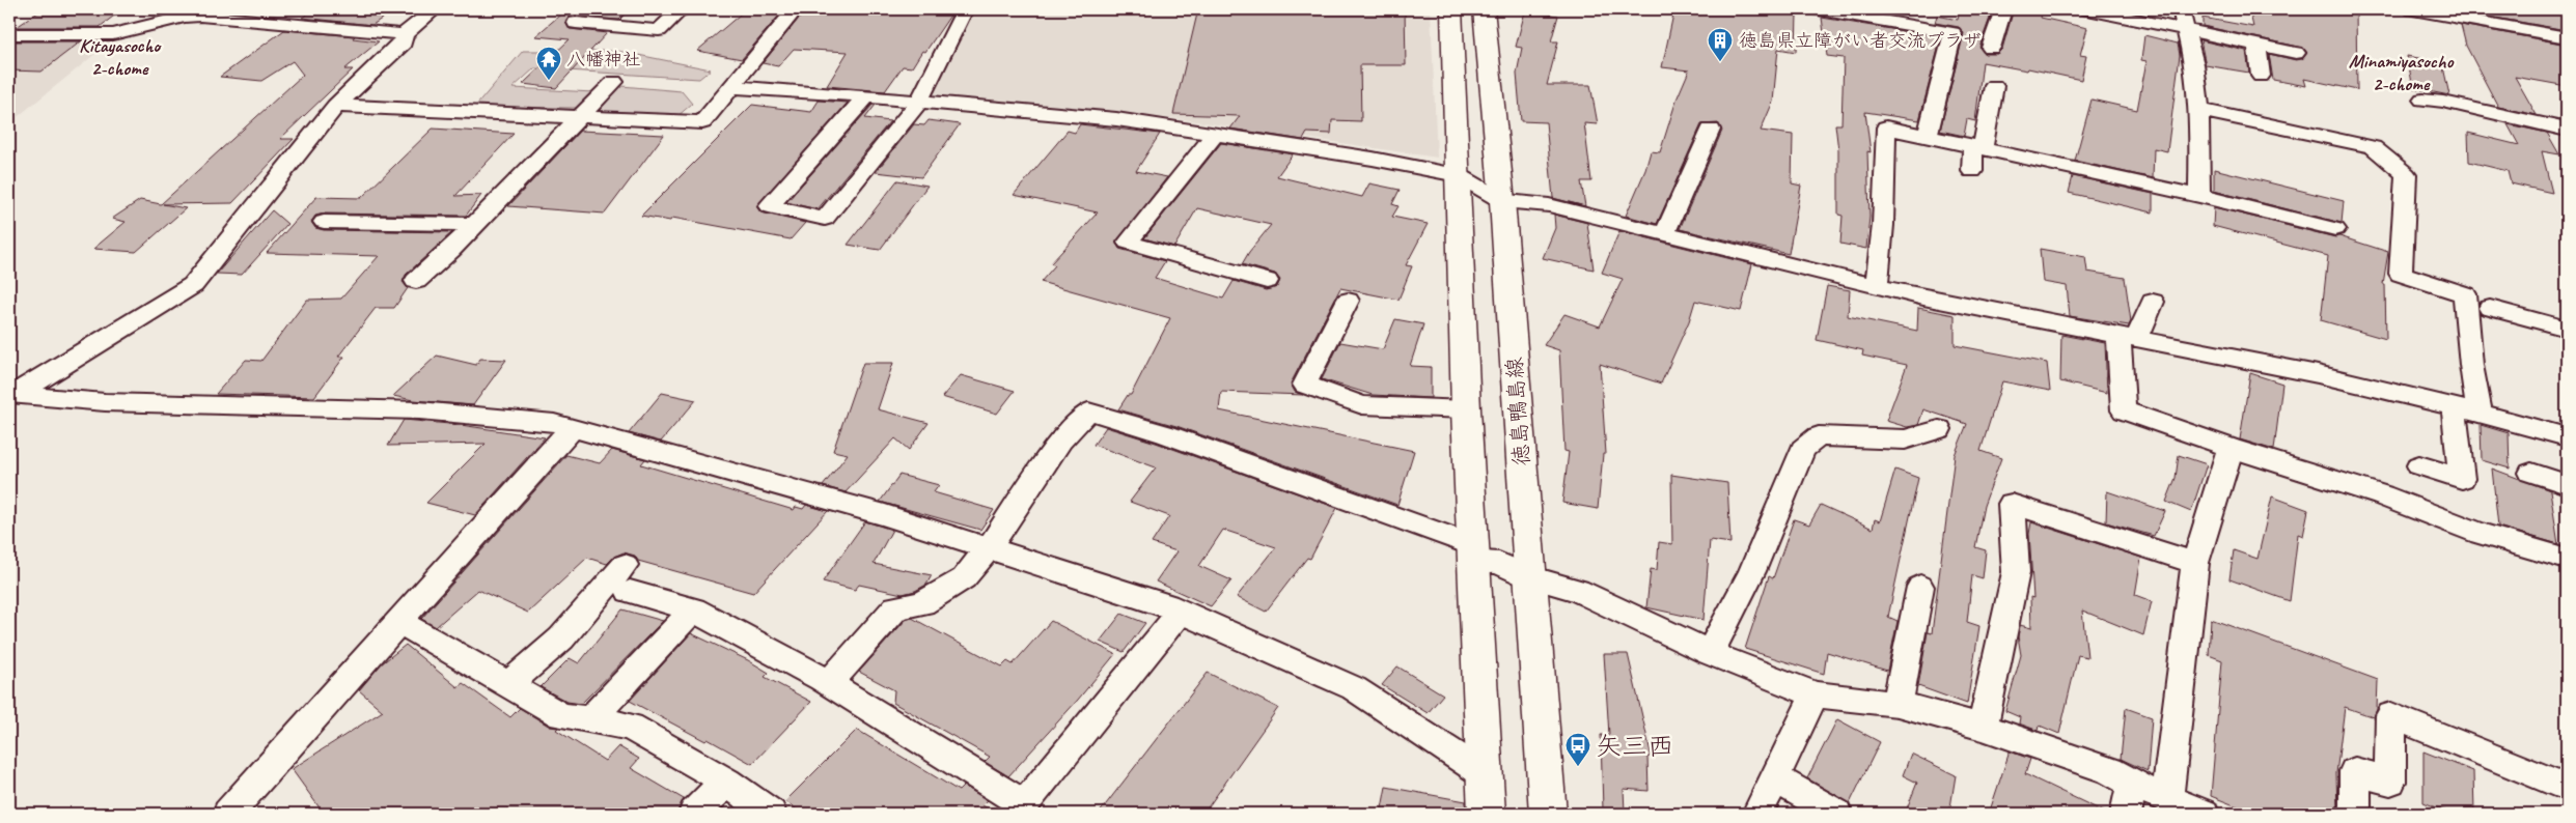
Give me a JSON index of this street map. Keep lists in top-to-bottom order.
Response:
{
  "streets": {
    "main road": ["徳島鴨島線"]
  },
  "districts": ["Kitayasocho 2-chome", "Minamiyasocho 2-chome"],
  "places": {
    "building": ["徳島県立障がい者交流プラザ"],
    "temple": ["八幡神社"],
    "bus stop": ["矢三西"]
  }
}
